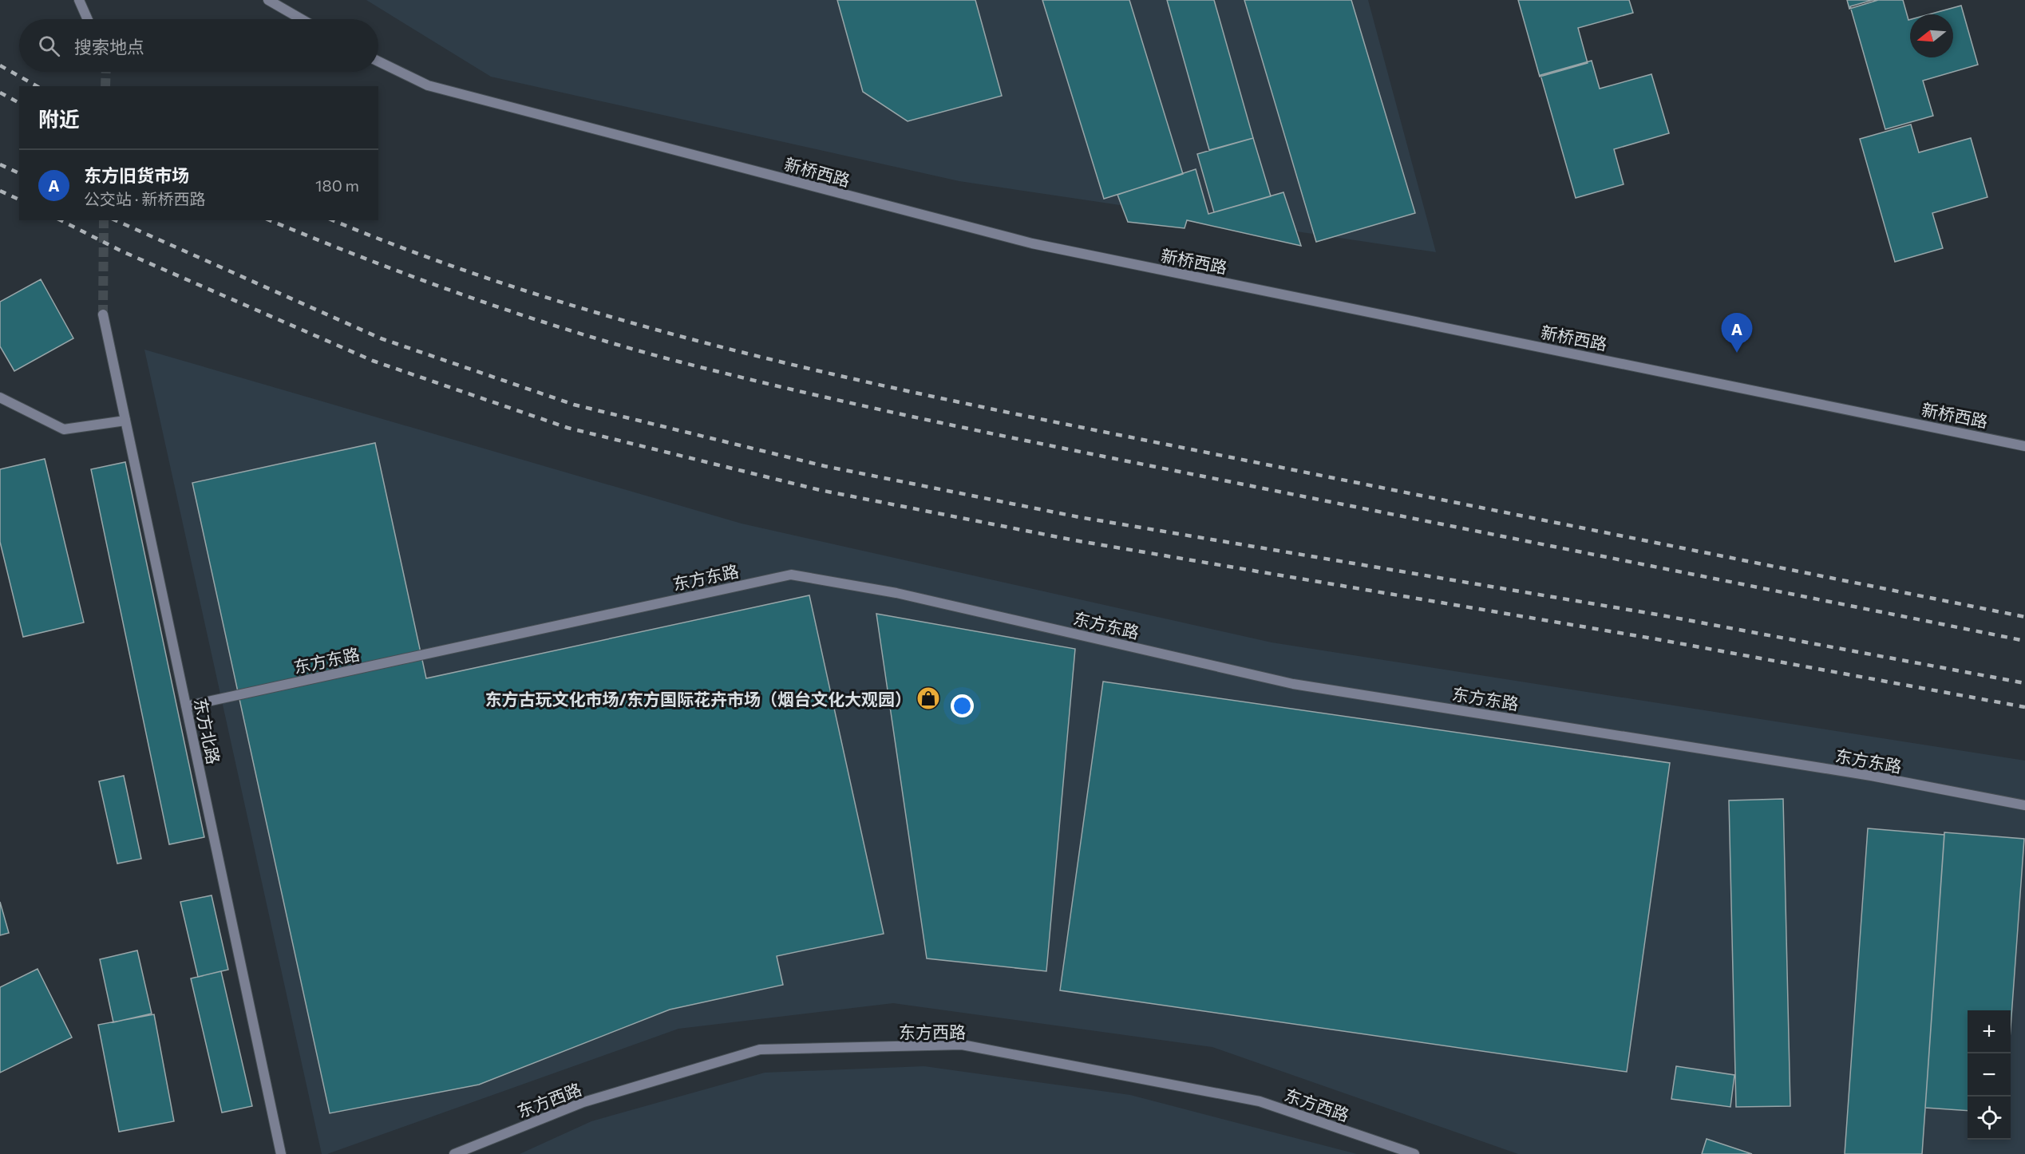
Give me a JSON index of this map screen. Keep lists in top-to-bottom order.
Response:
{
  "streets": {
    "street": [
      "新桥西路",
      "东方东路",
      "东方北路",
      "东方西路"
    ]
  },
  "crossings": [
    ["东方东路", "东方北路"]
  ],
  "places": {
    "shop": ["东方古玩文化市场/东方国际花卉市场（烟台文化大观园）"]
  },
  "north": "left",
  "page": {
    "search": "搜索地点",
    "heading": "附近",
    "list": [
      {
        "mark": "A",
        "name": "东方旧货市场",
        "note": "公交站 · 新桥西路",
        "value": "180 m"
      }
    ],
    "pins": "A",
    "map_buttons": ["+", "−"]
  }
}
